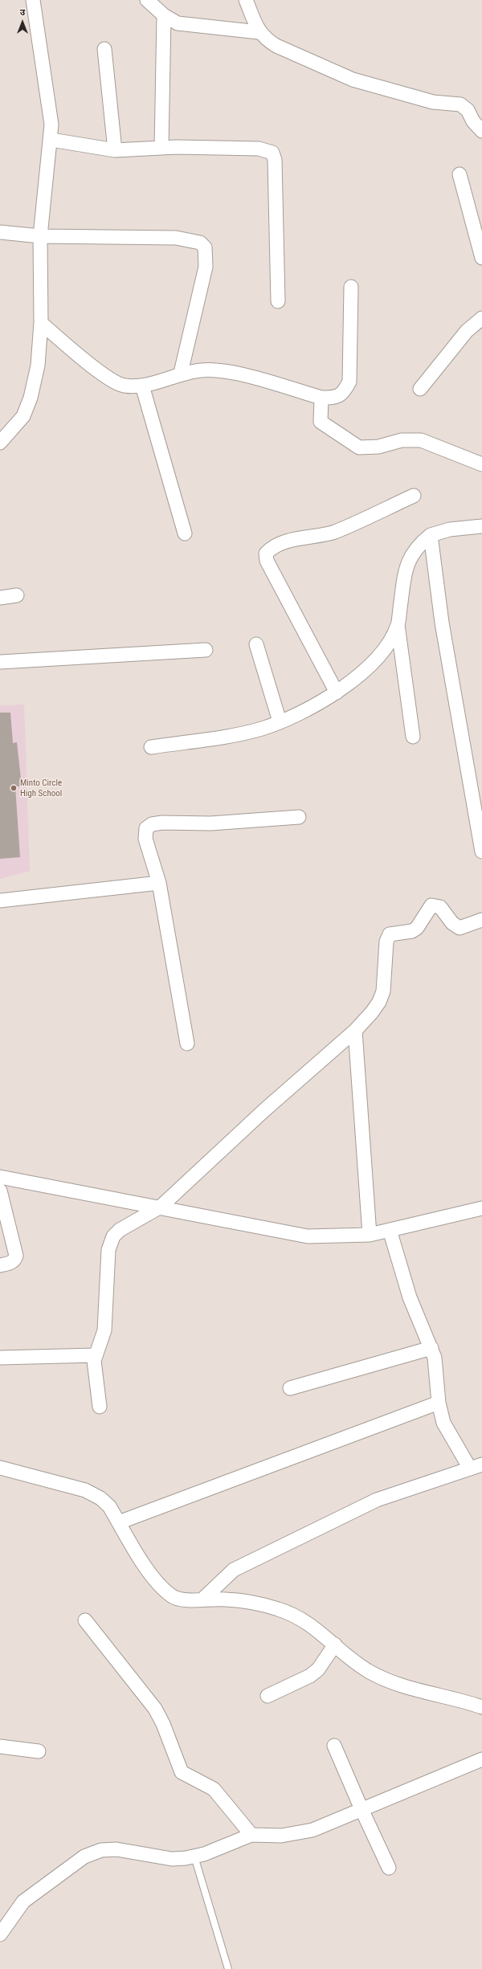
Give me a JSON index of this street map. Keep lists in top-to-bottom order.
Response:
{
  "places": ["Minto Circle High School"],
  "north": "top"
}
